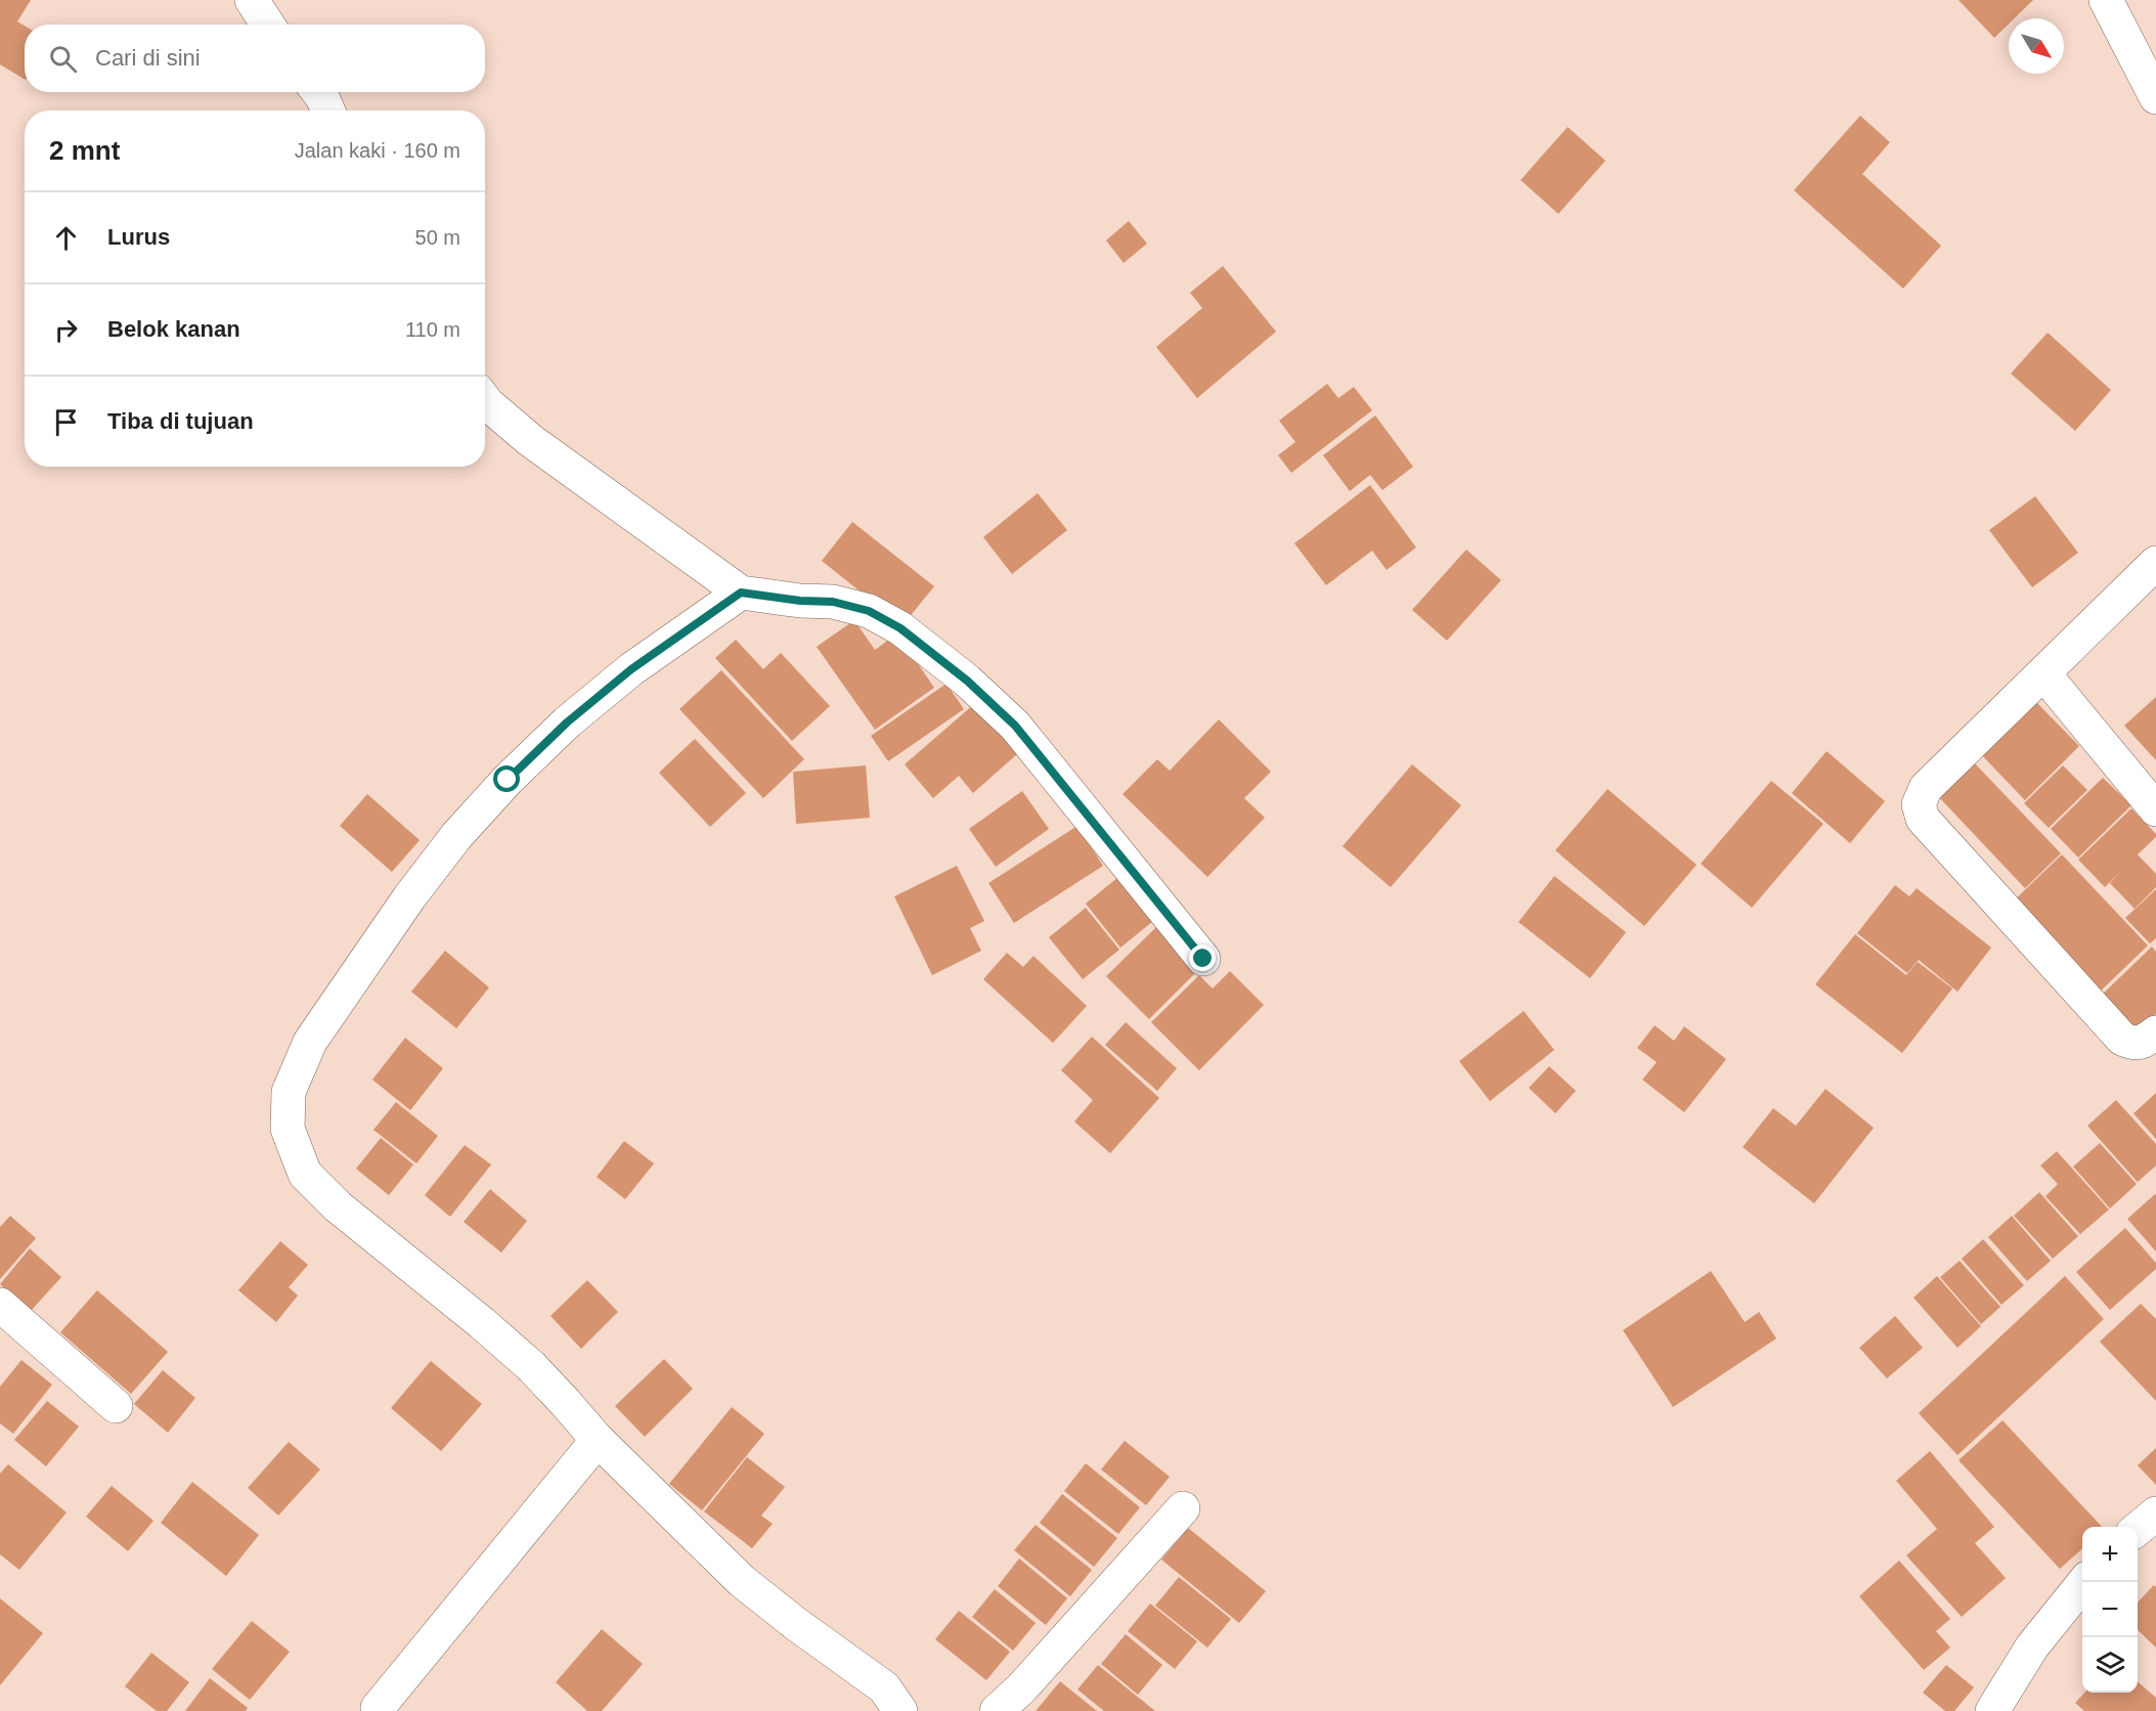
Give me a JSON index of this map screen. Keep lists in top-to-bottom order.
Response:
{
  "north": "bottom right",
  "page": {
    "search": "Cari di sini",
    "heading": ["2 mnt", "Jalan kaki · 160 m"],
    "list": [
      ["Lurus", "50 m"],
      ["Belok kanan", "110 m"],
      "Tiba di tujuan"
    ],
    "map_buttons": ["+", "−"]
  }
}
